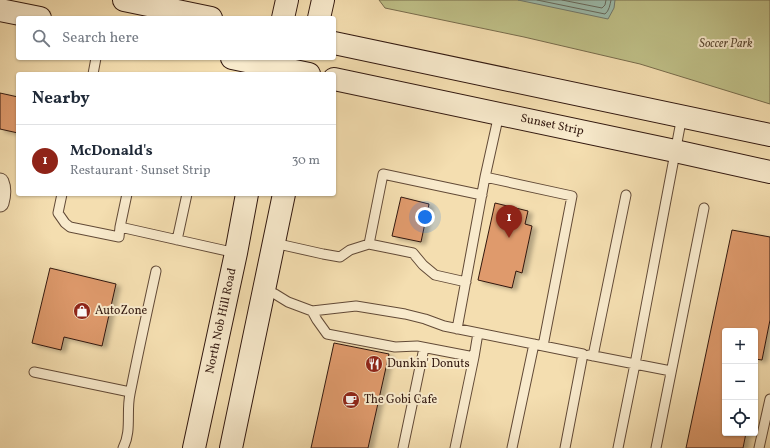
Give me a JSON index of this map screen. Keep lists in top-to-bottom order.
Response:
{
  "streets": {
    "street": ["Sunset Strip", "North Nob Hill Road"]
  },
  "parks": ["Soccer Park"],
  "places": {
    "shop": ["AutoZone"],
    "restaurant": ["Dunkin' Donuts"],
    "cafe": ["The Gobi Cafe"]
  },
  "page": {
    "search": "Search here",
    "heading": "Nearby",
    "list": [
      {
        "mark": "1",
        "name": "McDonald's",
        "note": "Restaurant · Sunset Strip",
        "value": "30 m"
      }
    ],
    "pins": "1",
    "map_buttons": ["+", "−"]
  }
}
